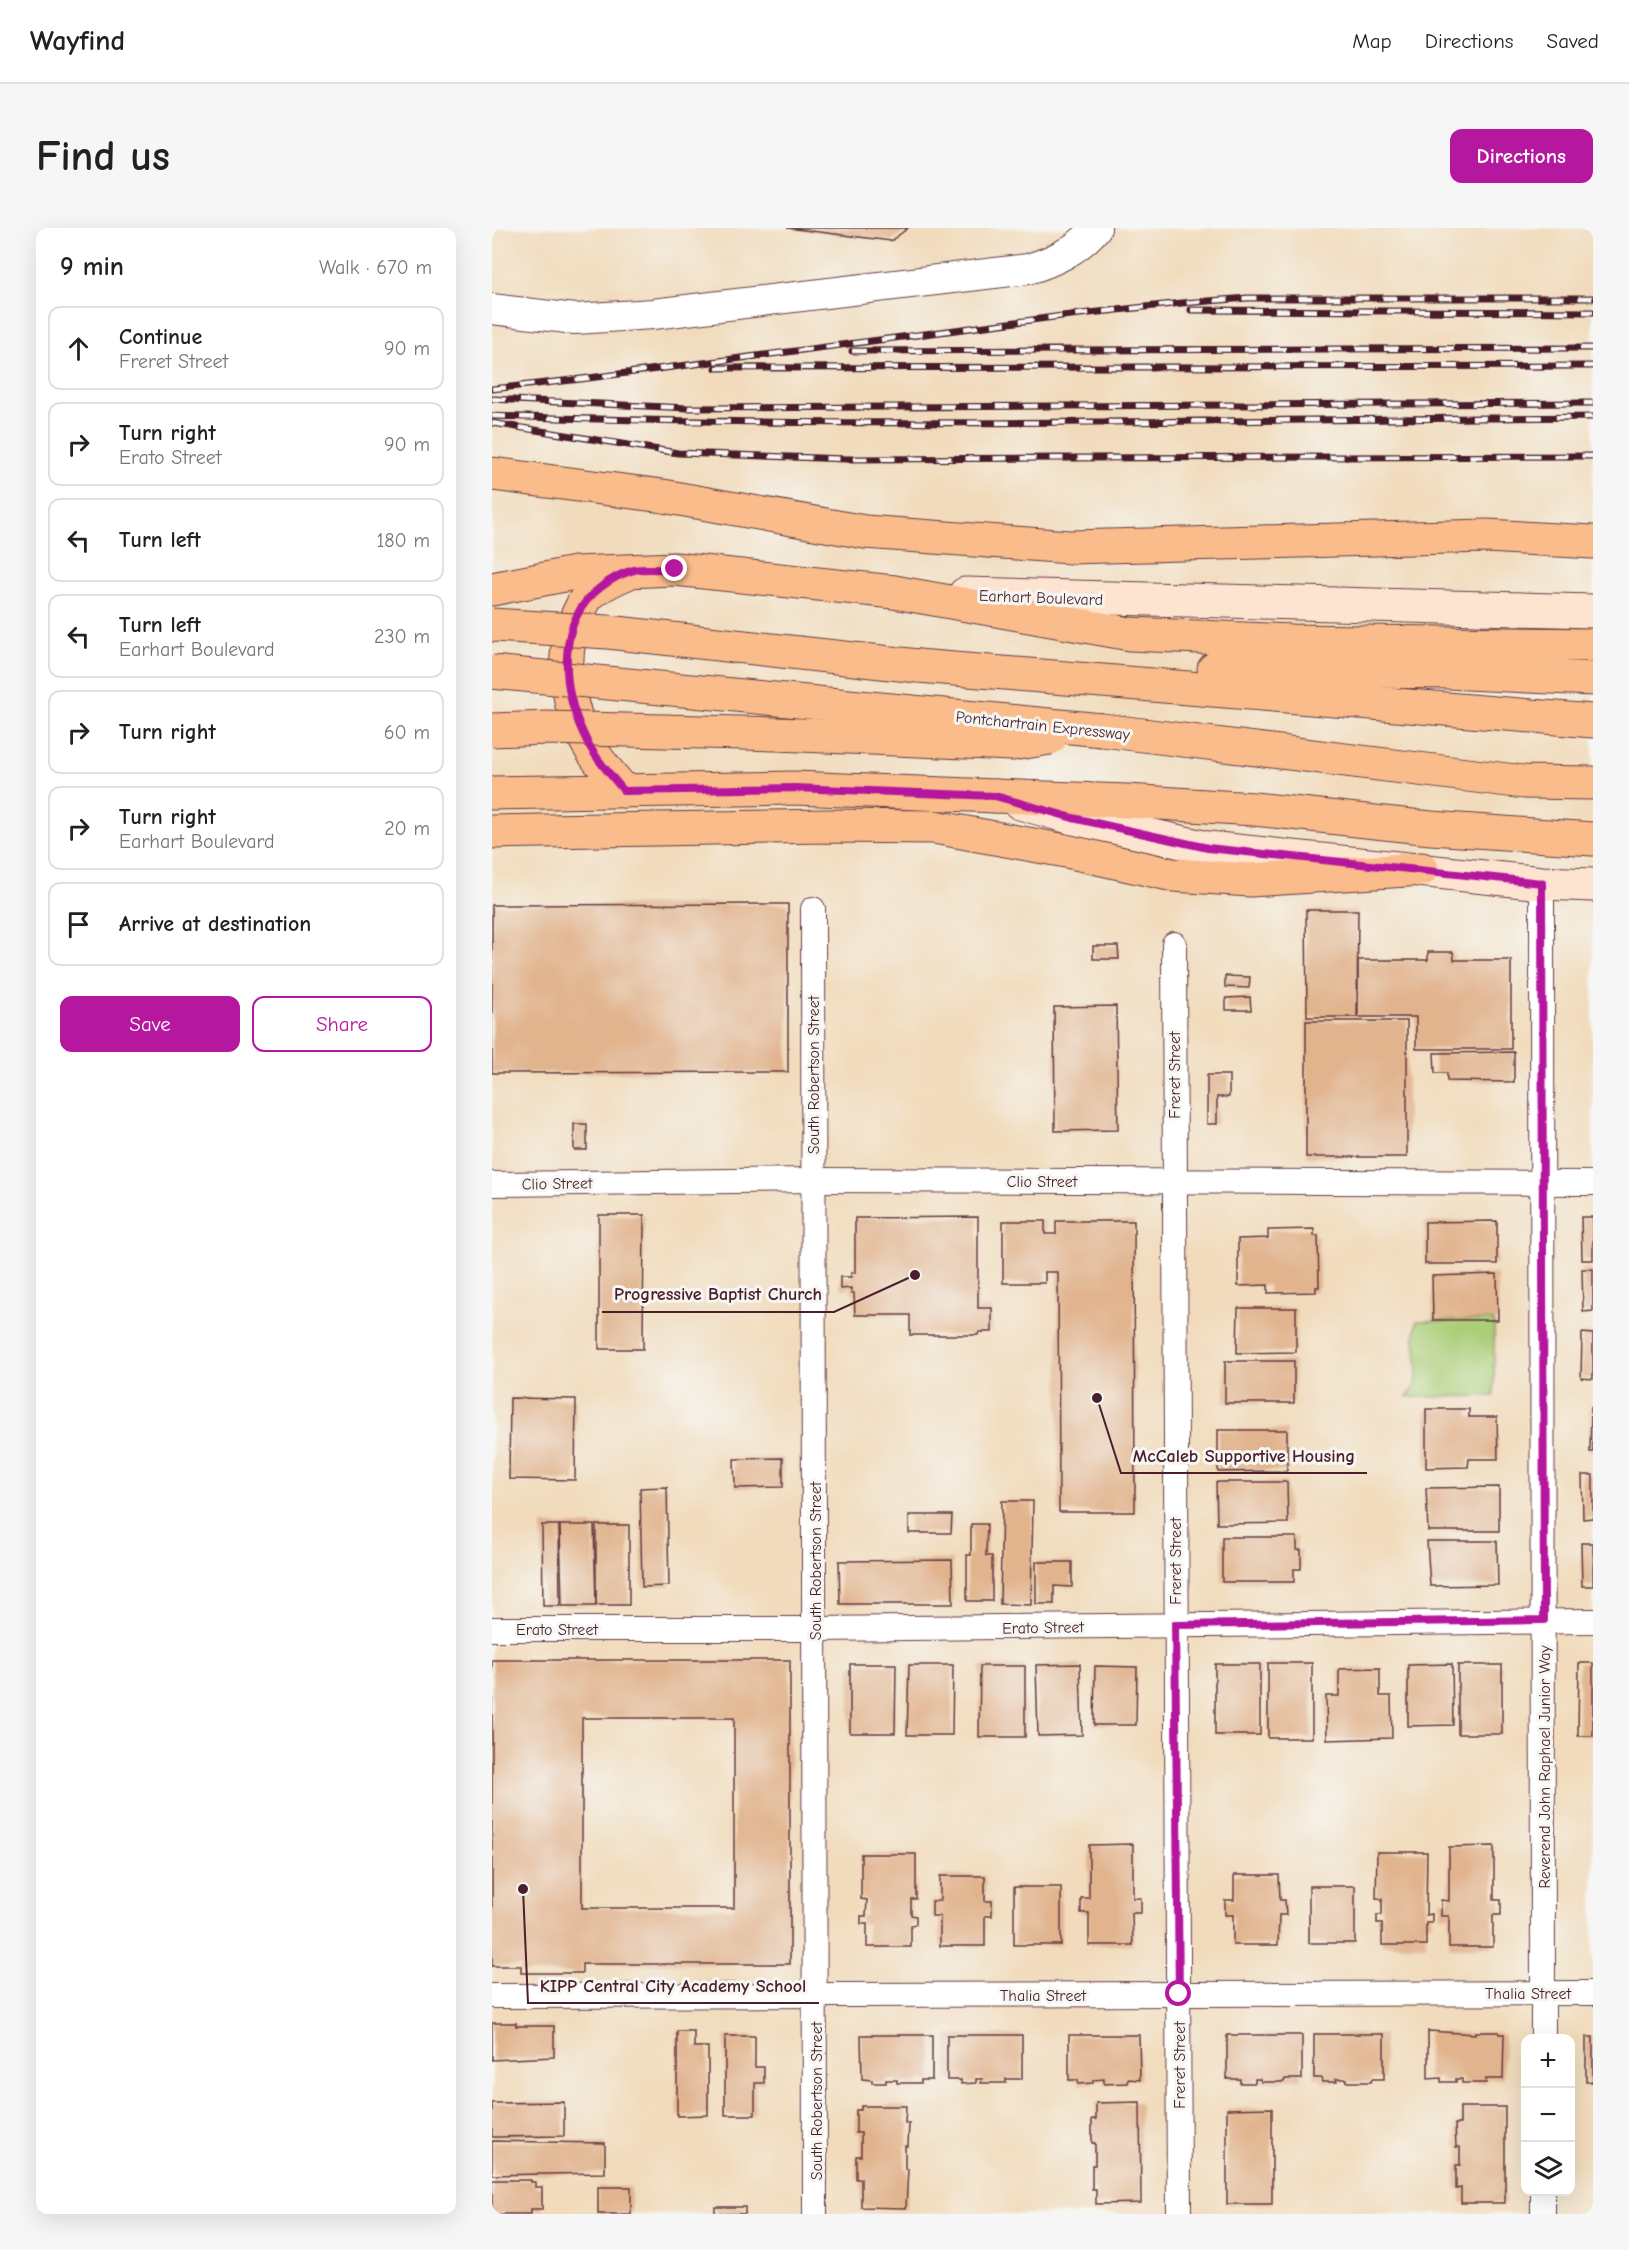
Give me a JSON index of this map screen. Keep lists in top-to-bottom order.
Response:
{
  "streets": {
    "main road": ["Earhart Boulevard", "Pontchartrain Expressway"],
    "street": [
      "South Robertson Street",
      "Freret Street",
      "Clio Street",
      "Erato Street",
      "Reverend John Raphael Junior Way",
      "Thalia Street"
    ]
  },
  "crossings": [
    ["South Robertson Street", "Clio Street"],
    ["South Robertson Street", "Erato Street"],
    ["South Robertson Street", "Thalia Street"],
    ["Freret Street", "Clio Street"],
    ["Freret Street", "Erato Street"],
    ["Freret Street", "Thalia Street"],
    ["Clio Street", "Reverend John Raphael Junior Way"],
    ["Erato Street", "Reverend John Raphael Junior Way"],
    ["Reverend John Raphael Junior Way", "Thalia Street"]
  ],
  "places": ["Progressive Baptist Church", "McCaleb Supportive Housing", "KIPP Central City Academy School"],
  "page": {
    "header": "Wayfind",
    "nav": ["Map", "Directions", "Saved"],
    "buttons": [
      "Directions",
      ["Save", "Share"]
    ],
    "title": "Find us",
    "heading": ["9 min", "Walk · 670 m"],
    "list": [
      ["Continue", "Freret Street", "90 m"],
      ["Turn right", "Erato Street", "90 m"],
      ["Turn left", "180 m"],
      ["Turn left", "Earhart Boulevard", "230 m"],
      ["Turn right", "60 m"],
      ["Turn right", "Earhart Boulevard", "20 m"],
      "Arrive at destination"
    ],
    "map_buttons": ["+", "−"]
  }
}
